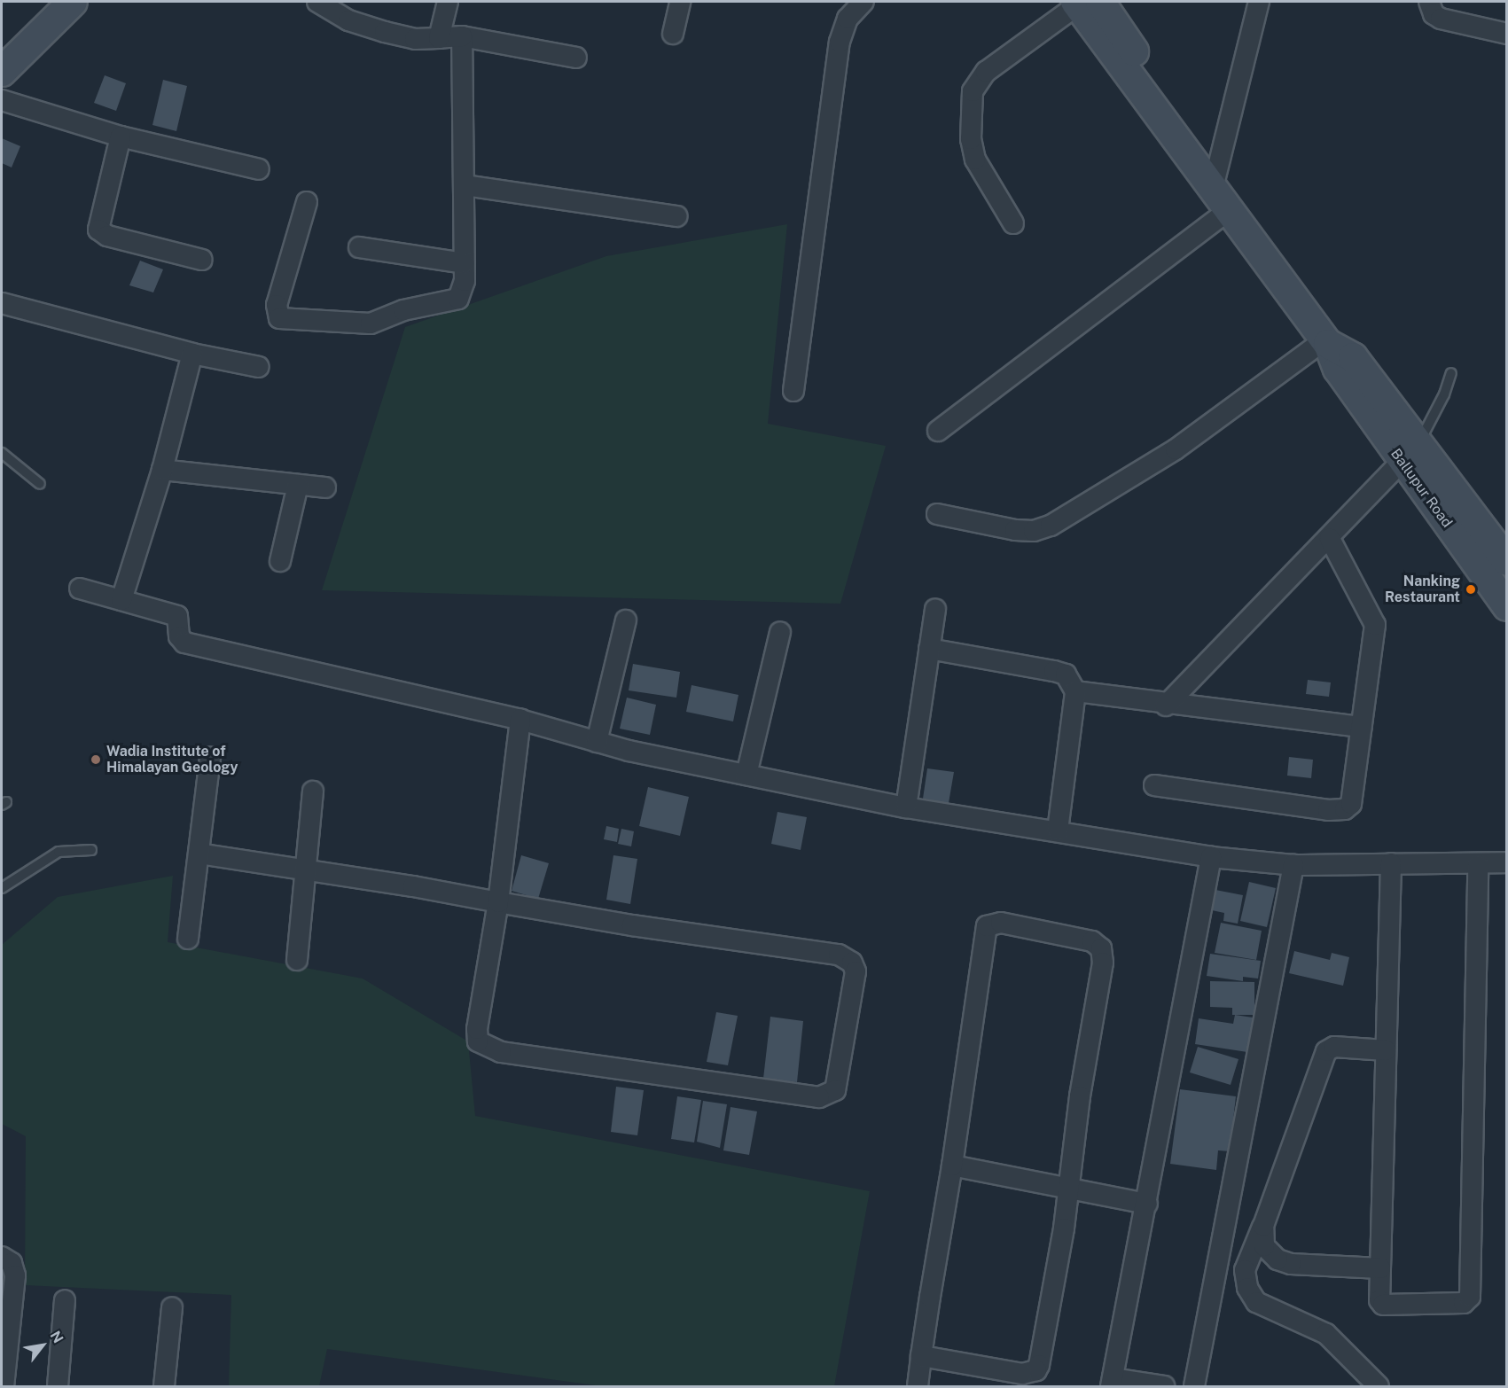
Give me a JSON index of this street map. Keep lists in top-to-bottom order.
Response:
{
  "streets": {
    "main road": ["Ballupur Road"]
  },
  "places": ["Nanking Restaurant", "Wadia Institute of Himalayan Geology"],
  "north": "top right"
}
